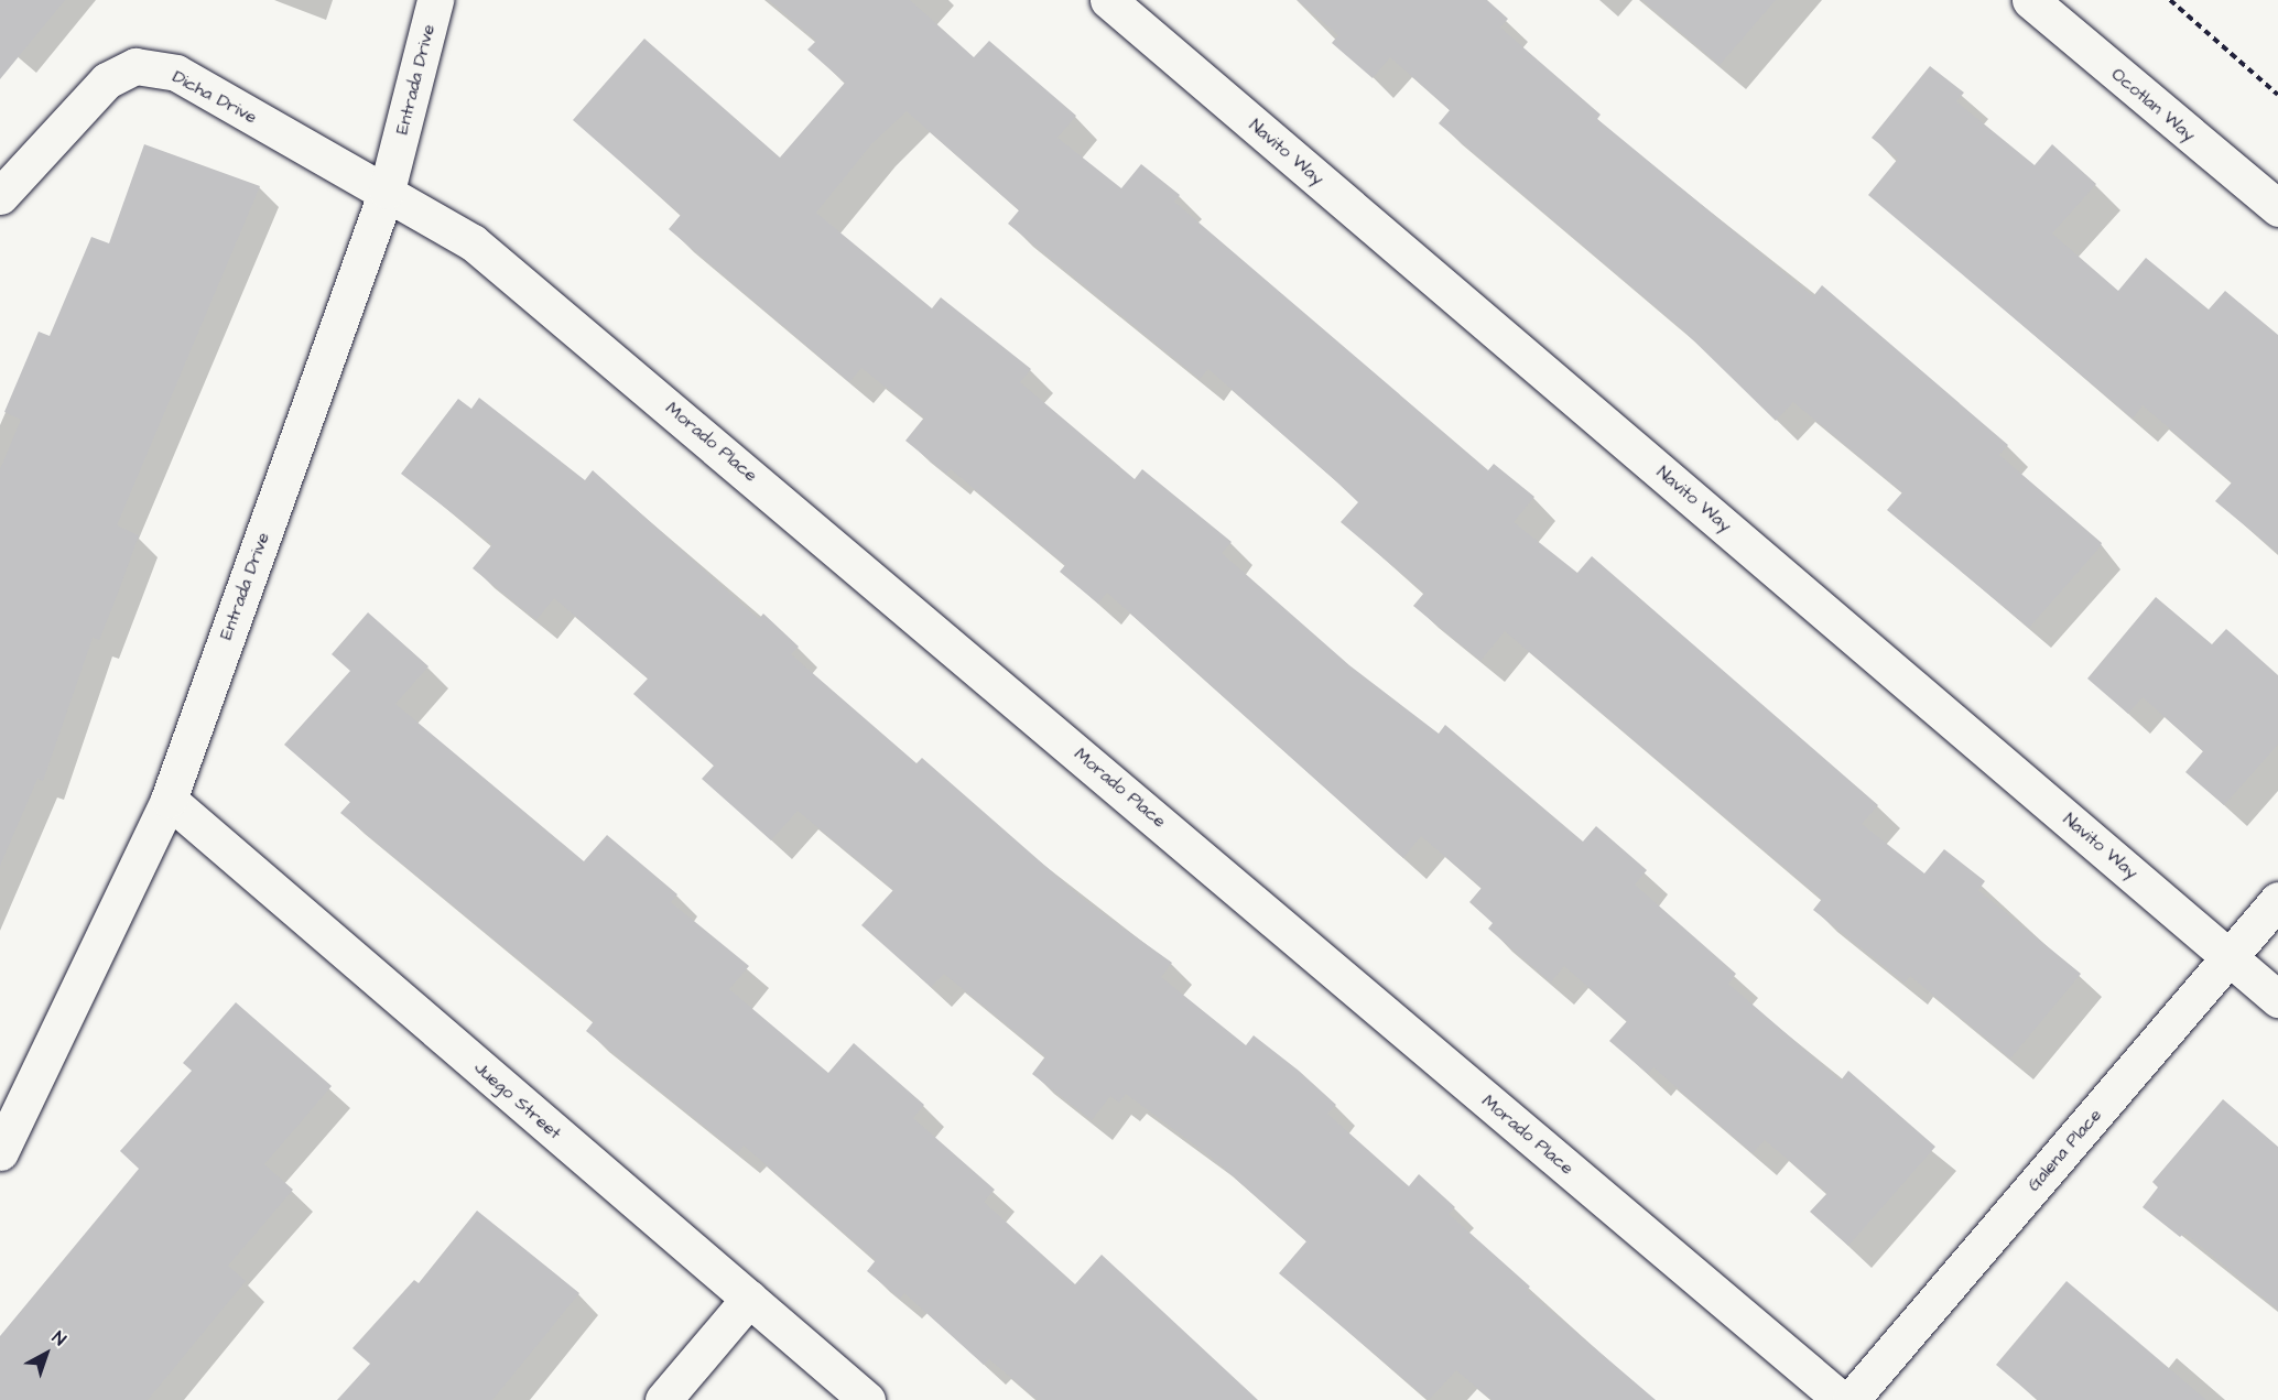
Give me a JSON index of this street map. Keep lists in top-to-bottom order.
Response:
{
  "streets": {
    "street": [
      "Entrada Drive",
      "Dicha Drive",
      "Ocotlan Way",
      "Navito Way",
      "Morado Place",
      "Juego Street",
      "Galena Place"
    ]
  },
  "crossings": [
    ["Entrada Drive", "Dicha Drive"],
    ["Entrada Drive", "Morado Place"],
    ["Entrada Drive", "Juego Street"],
    ["Dicha Drive", "Morado Place"],
    ["Navito Way", "Galena Place"]
  ],
  "north": "top right"
}
